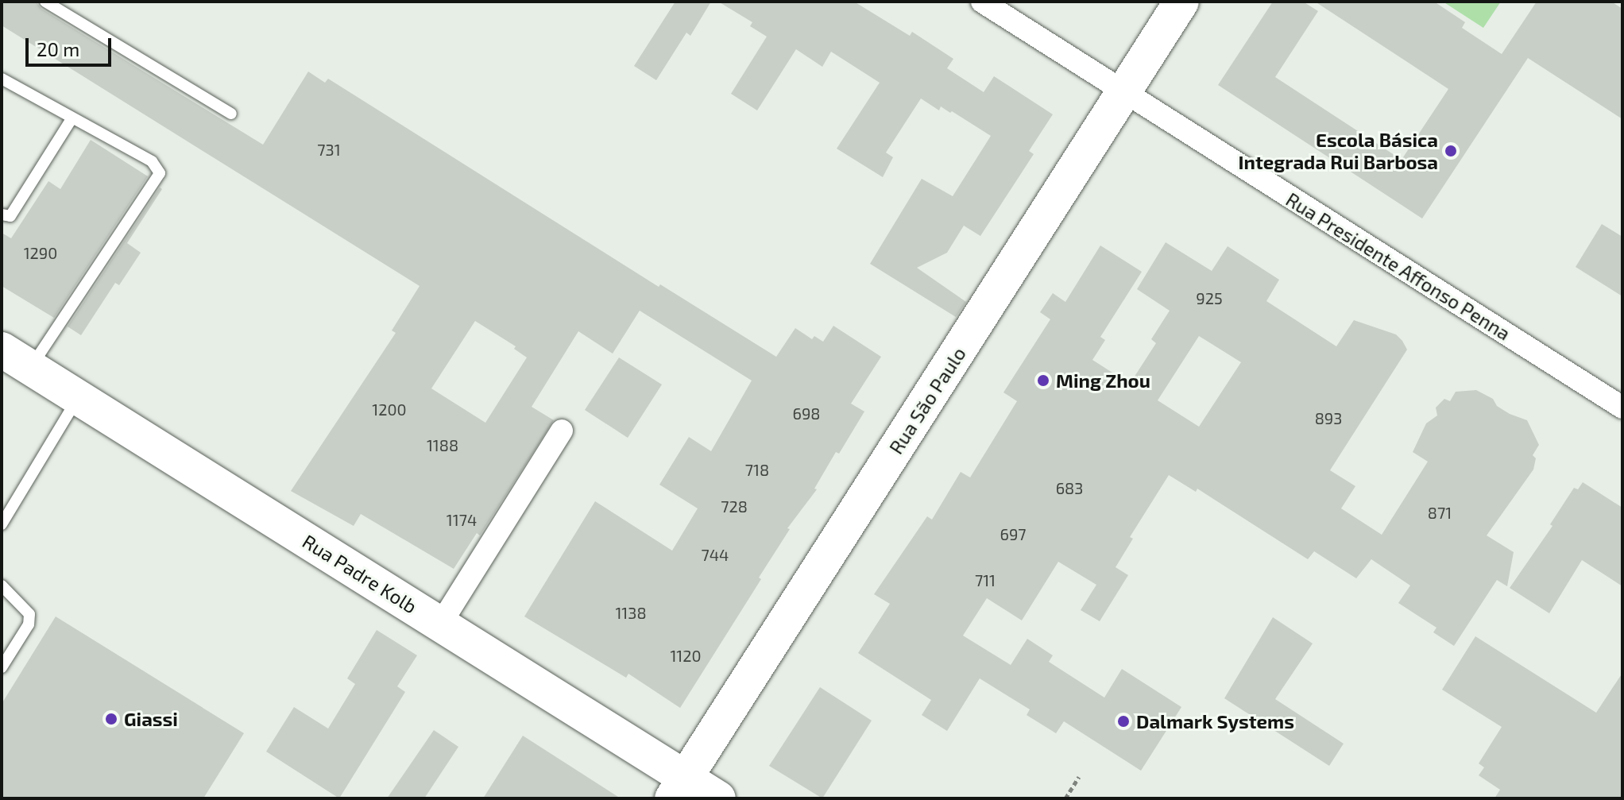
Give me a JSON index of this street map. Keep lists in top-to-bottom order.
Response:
{
  "streets": {
    "main road": ["Rua São Paulo", "Rua Padre Kolb"],
    "street": ["Rua Presidente Affonso Penna"]
  },
  "crossings": [
    ["Rua Presidente Affonso Penna", "Rua São Paulo"],
    ["Rua São Paulo", "Rua Padre Kolb"]
  ],
  "places": [
    "Escola Básica Integrada Rui Barbosa",
    "Ming Zhou",
    "Giassi",
    "Dalmark Systems"
  ],
  "house_numbers": [
    "731",
    "1290",
    "925",
    "1200",
    "698",
    "893",
    "1188",
    "718",
    "683",
    "728",
    "871",
    "1174",
    "697",
    "744",
    "711",
    "1138",
    "1120"
  ],
  "scale_bar": "20 m"
}
